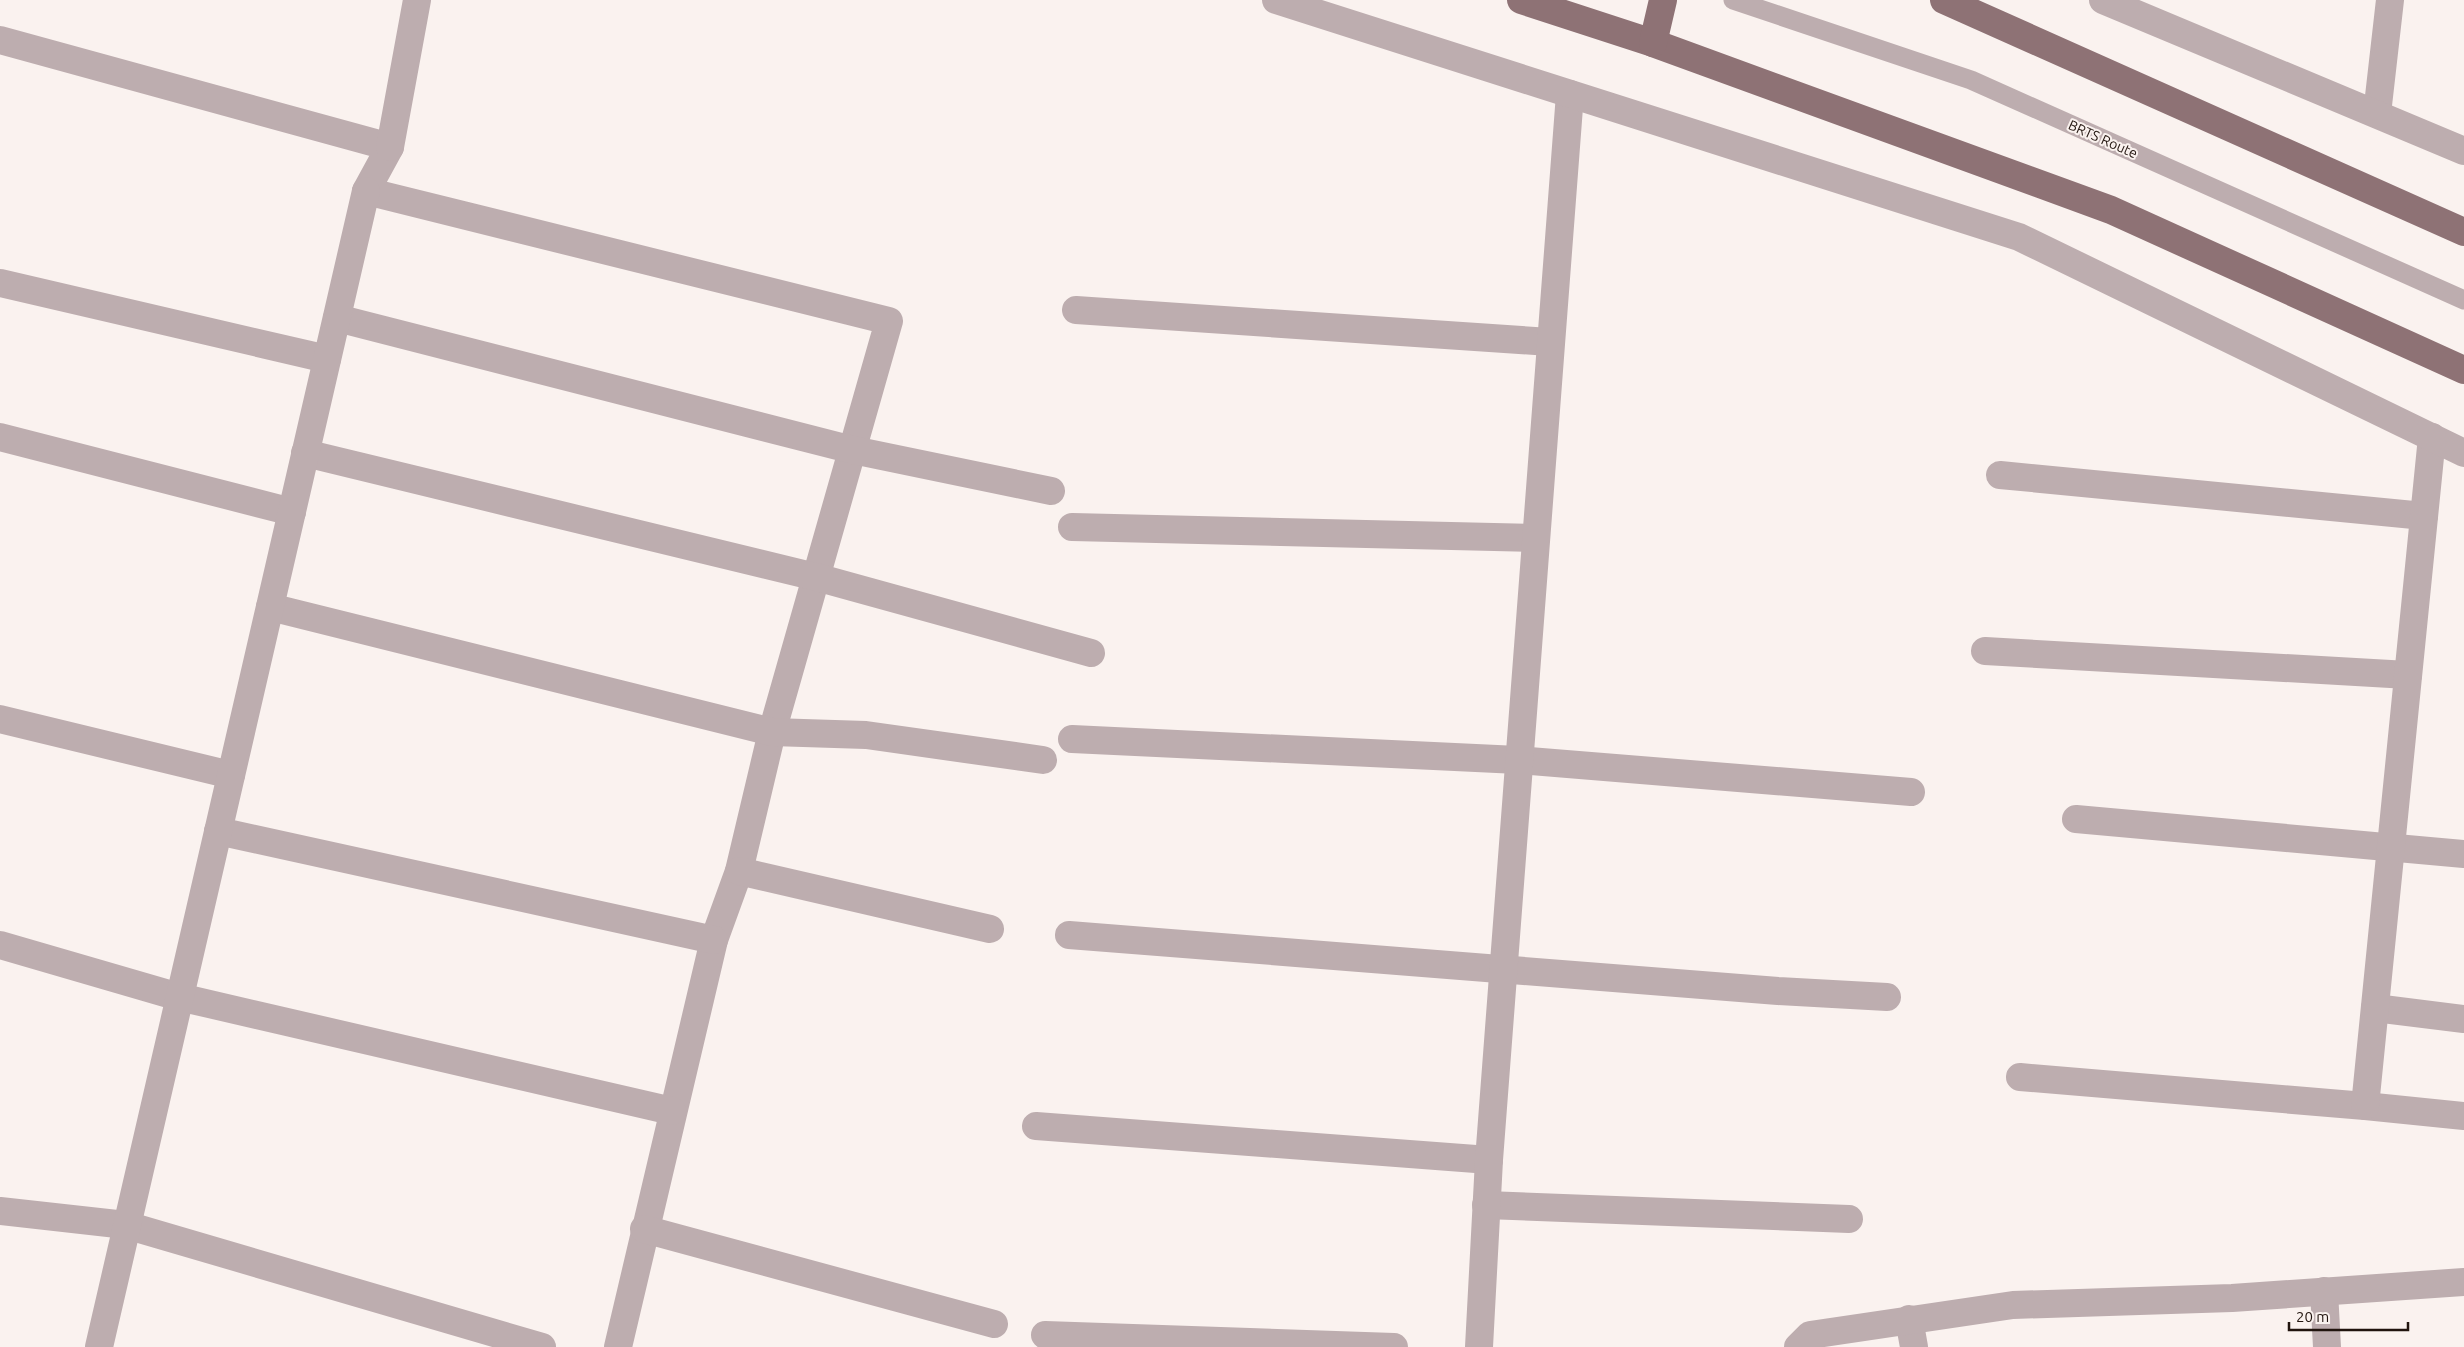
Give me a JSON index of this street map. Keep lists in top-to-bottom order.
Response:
{
  "streets": {
    "lane": ["BRTS Route"]
  },
  "scale_bar": "20 m"
}
